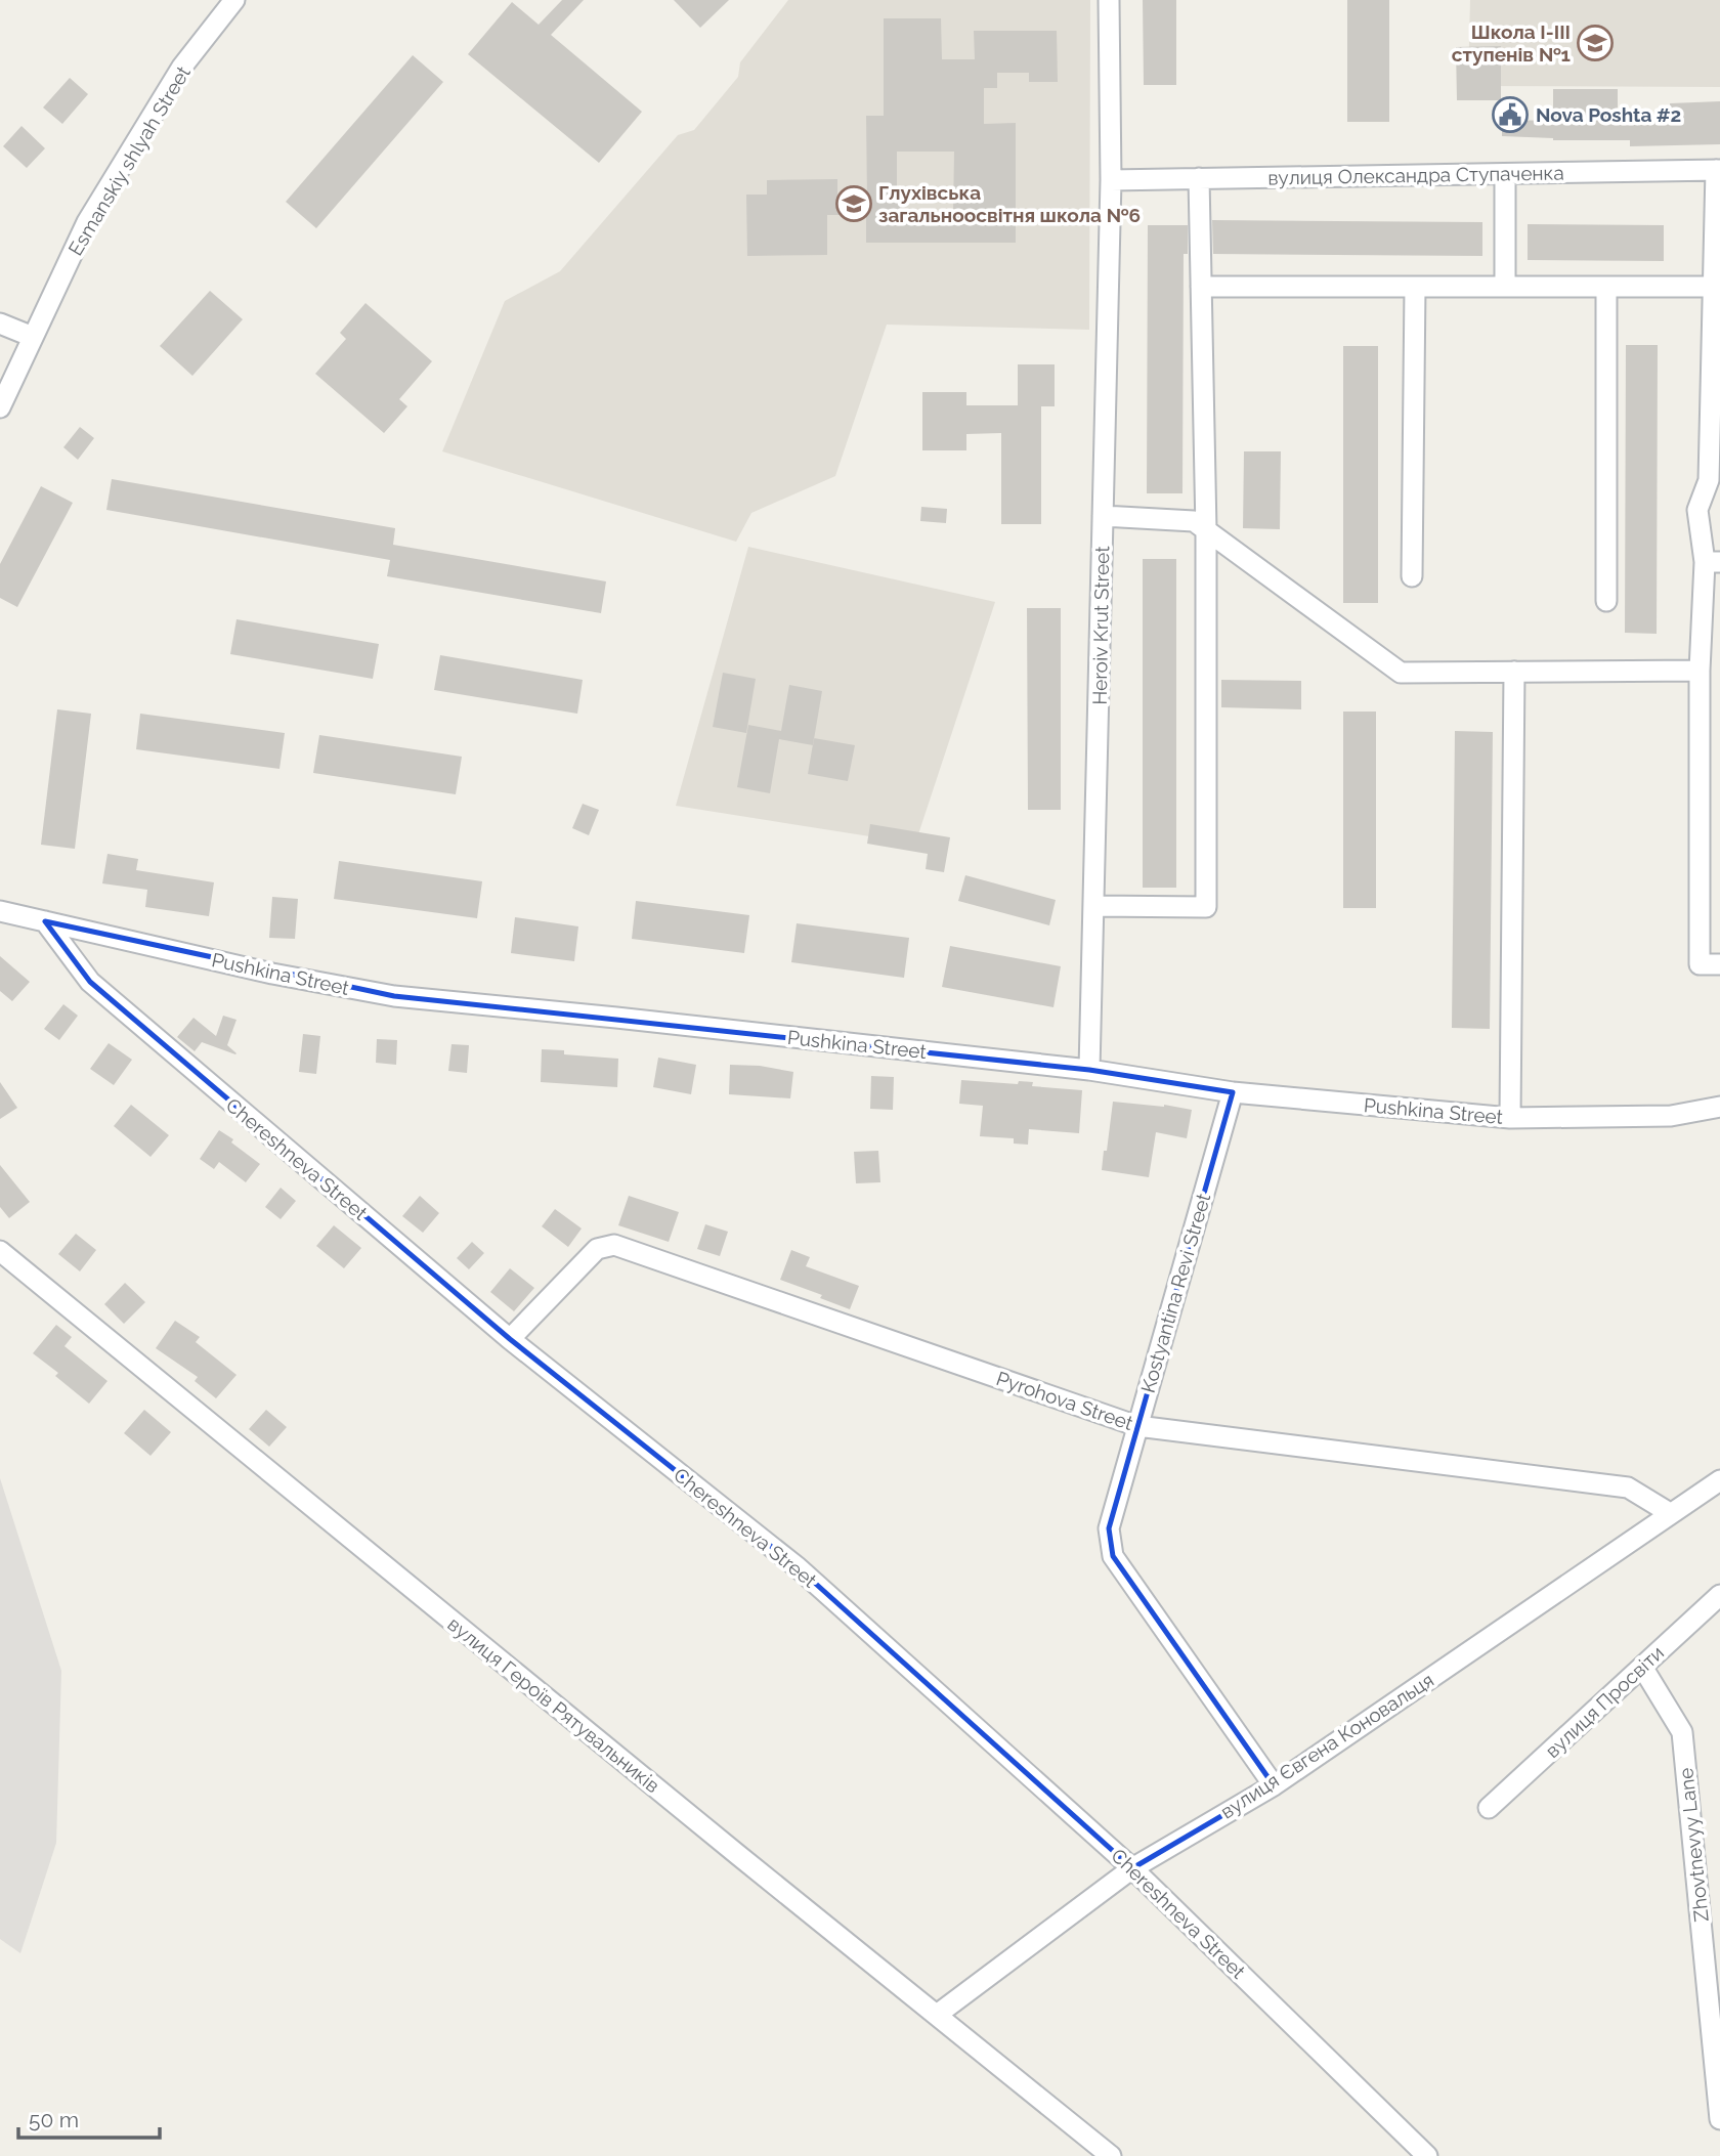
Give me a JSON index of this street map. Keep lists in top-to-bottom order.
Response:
{
  "streets": {
    "street": [
      "Esmanskiy shlyah Street",
      "вулиця Олександра Ступаченка",
      "Heroiv Krut Street",
      "Pushkina Street",
      "Chereshneva Street",
      "Kostyantina Revi Street",
      "Pyrohova Street",
      "вулиця Просвіти",
      "вулиця Героїв Рятувальників",
      "вулиця Євгена Коновальця",
      "Zhovtnevyy Lane"
    ]
  },
  "crossings": [
    ["вулиця Олександра Ступаченка", "Heroiv Krut Street"],
    ["Heroiv Krut Street", "Pushkina Street"],
    ["Pushkina Street", "Chereshneva Street"],
    ["Pushkina Street", "Kostyantina Revi Street"],
    ["Chereshneva Street", "Pyrohova Street"],
    ["Chereshneva Street", "вулиця Євгена Коновальця"],
    ["Kostyantina Revi Street", "Pyrohova Street"],
    ["Kostyantina Revi Street", "вулиця Євгена Коновальця"],
    ["Pyrohova Street", "вулиця Євгена Коновальця"],
    ["вулиця Просвіти", "Zhovtnevyy Lane"],
    ["вулиця Героїв Рятувальників", "вулиця Євгена Коновальця"]
  ],
  "places": {
    "school or university": ["Школа І-ІІІ ступенів №1", "Глухівська загальноосвітня школа №6"],
    "public building": ["Nova Poshta #2"]
  },
  "scale_bar": "50 m"
}
